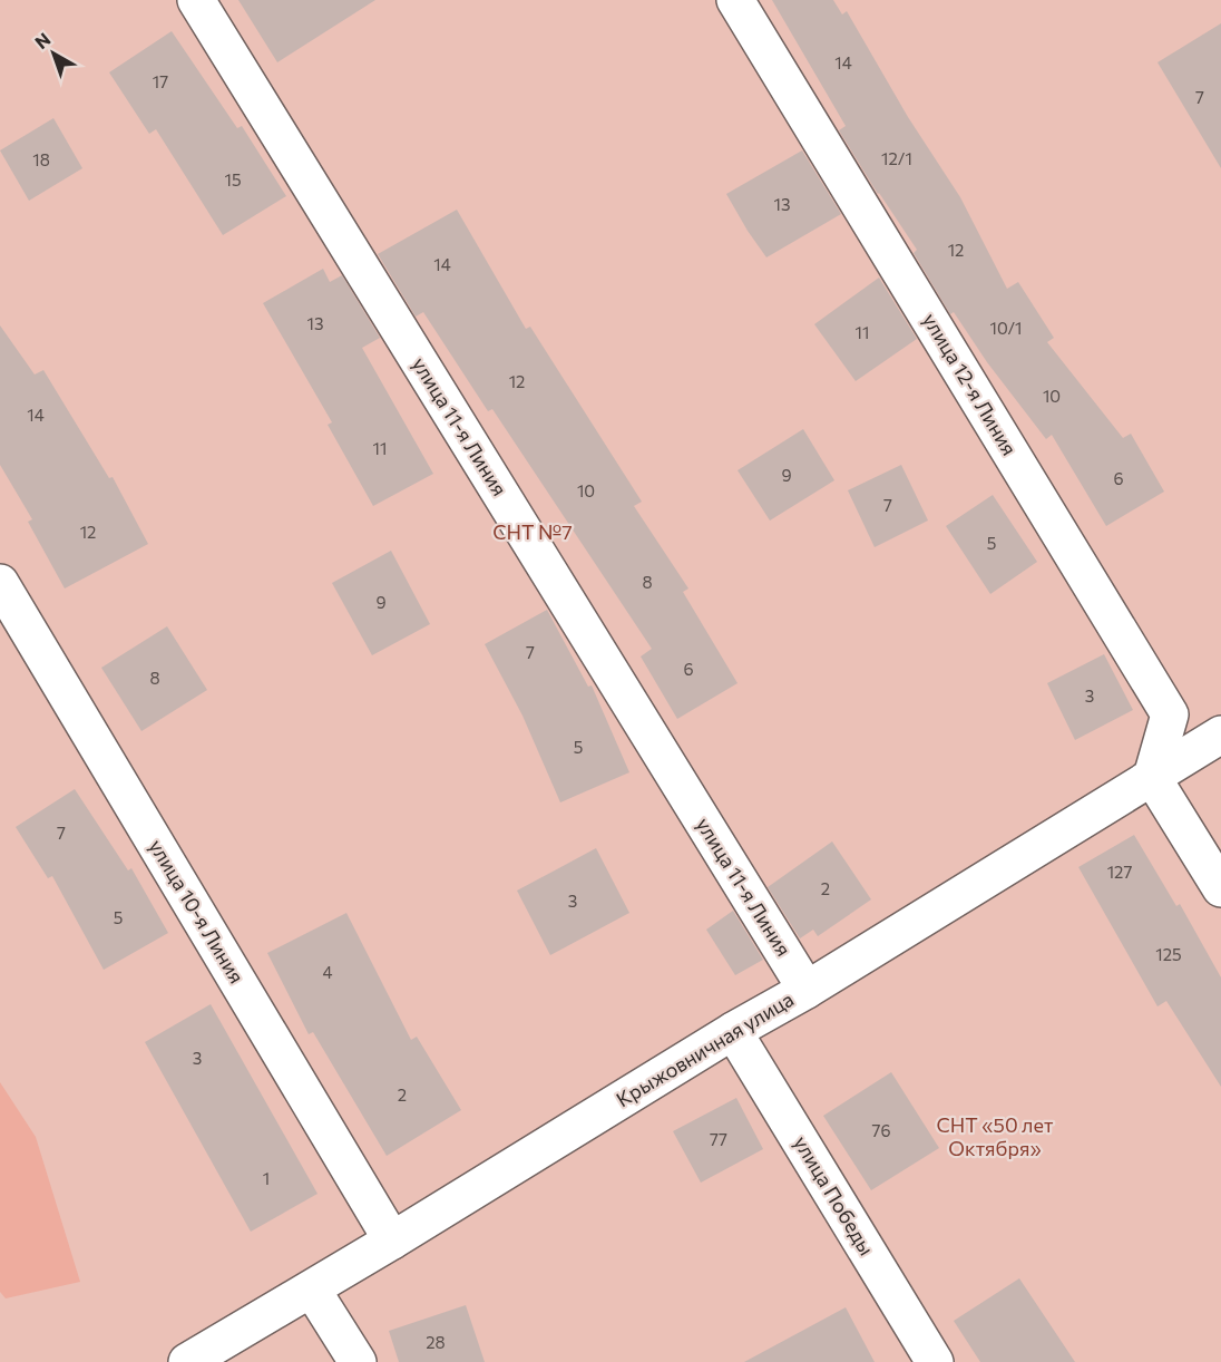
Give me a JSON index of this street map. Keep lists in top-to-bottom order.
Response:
{
  "streets": {
    "street": [
      "улица 12-я Линия",
      "улица 11-я Линия",
      "улица 10-я Линия",
      "Крыжовничная улица",
      "улица Победы"
    ]
  },
  "crossings": [
    ["улица 12-я Линия", "Крыжовничная улица"],
    ["улица 11-я Линия", "Крыжовничная улица"],
    ["улица 10-я Линия", "Крыжовничная улица"],
    ["Крыжовничная улица", "улица Победы"]
  ],
  "parks": ["СНТ №7", "СНТ «50 лет Октября»"],
  "house_numbers": [
    "14",
    "17",
    "7",
    "12/1",
    "18",
    "15",
    "13",
    "12",
    "14",
    "13",
    "10/1",
    "11",
    "12",
    "10",
    "14",
    "11",
    "9",
    "6",
    "10",
    "7",
    "12",
    "5",
    "8",
    "9",
    "7",
    "6",
    "8",
    "3",
    "5",
    "7",
    "127",
    "2",
    "3",
    "5",
    "125",
    "4",
    "3",
    "2",
    "76",
    "77",
    "1",
    "28"
  ],
  "north": "top left"
}
